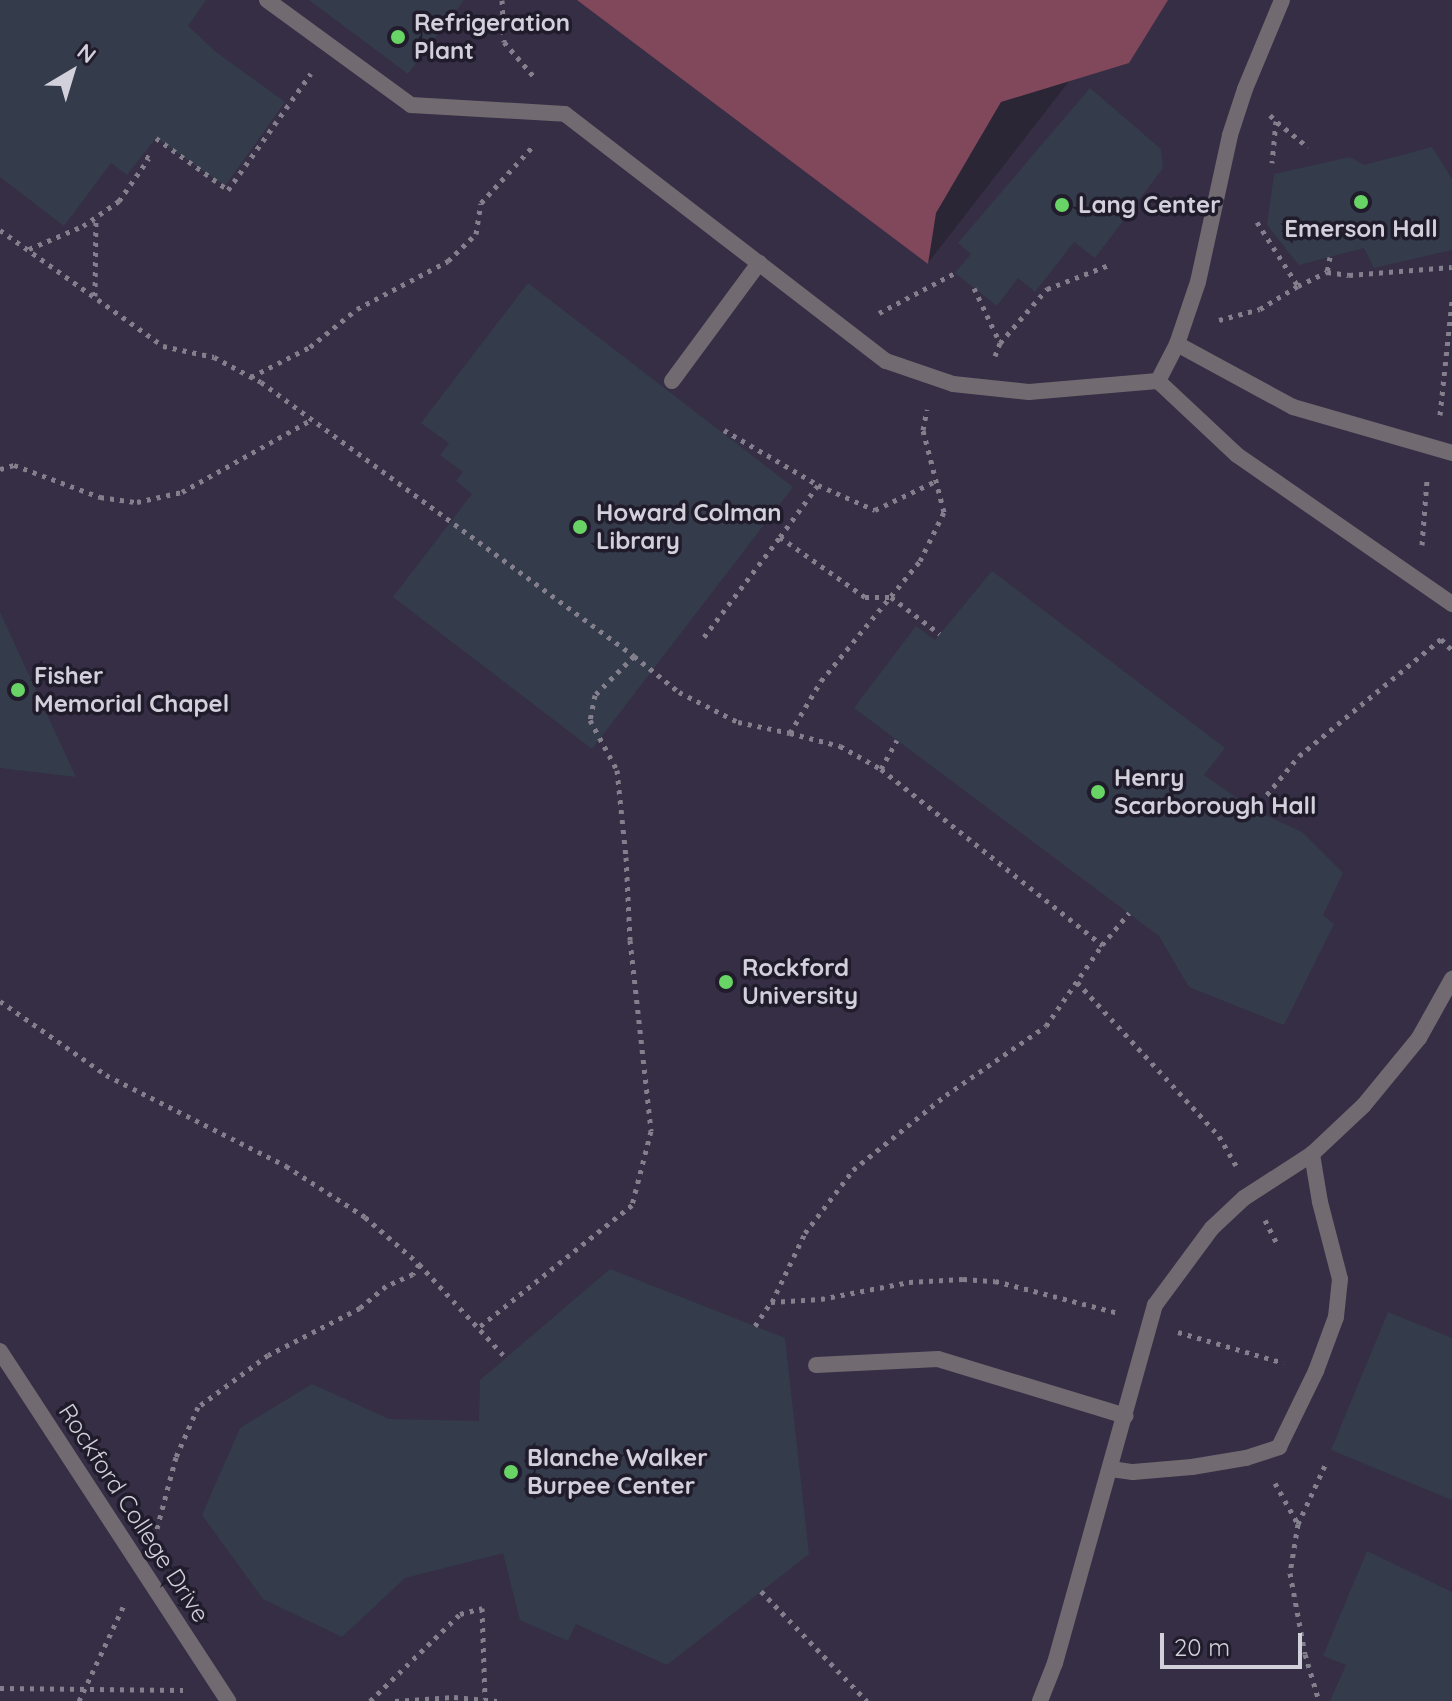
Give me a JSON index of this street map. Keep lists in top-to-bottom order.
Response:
{
  "streets": {
    "street": ["Rockford College Drive"]
  },
  "places": [
    "Refrigeration Plant",
    "Emerson Hall",
    "Lang Center",
    "Howard Colman Library",
    "Fisher Memorial Chapel",
    "Henry Scarborough Hall",
    "Rockford University",
    "Blanche Walker Burpee Center"
  ],
  "scale_bar": "20 m",
  "north": "top right"
}
